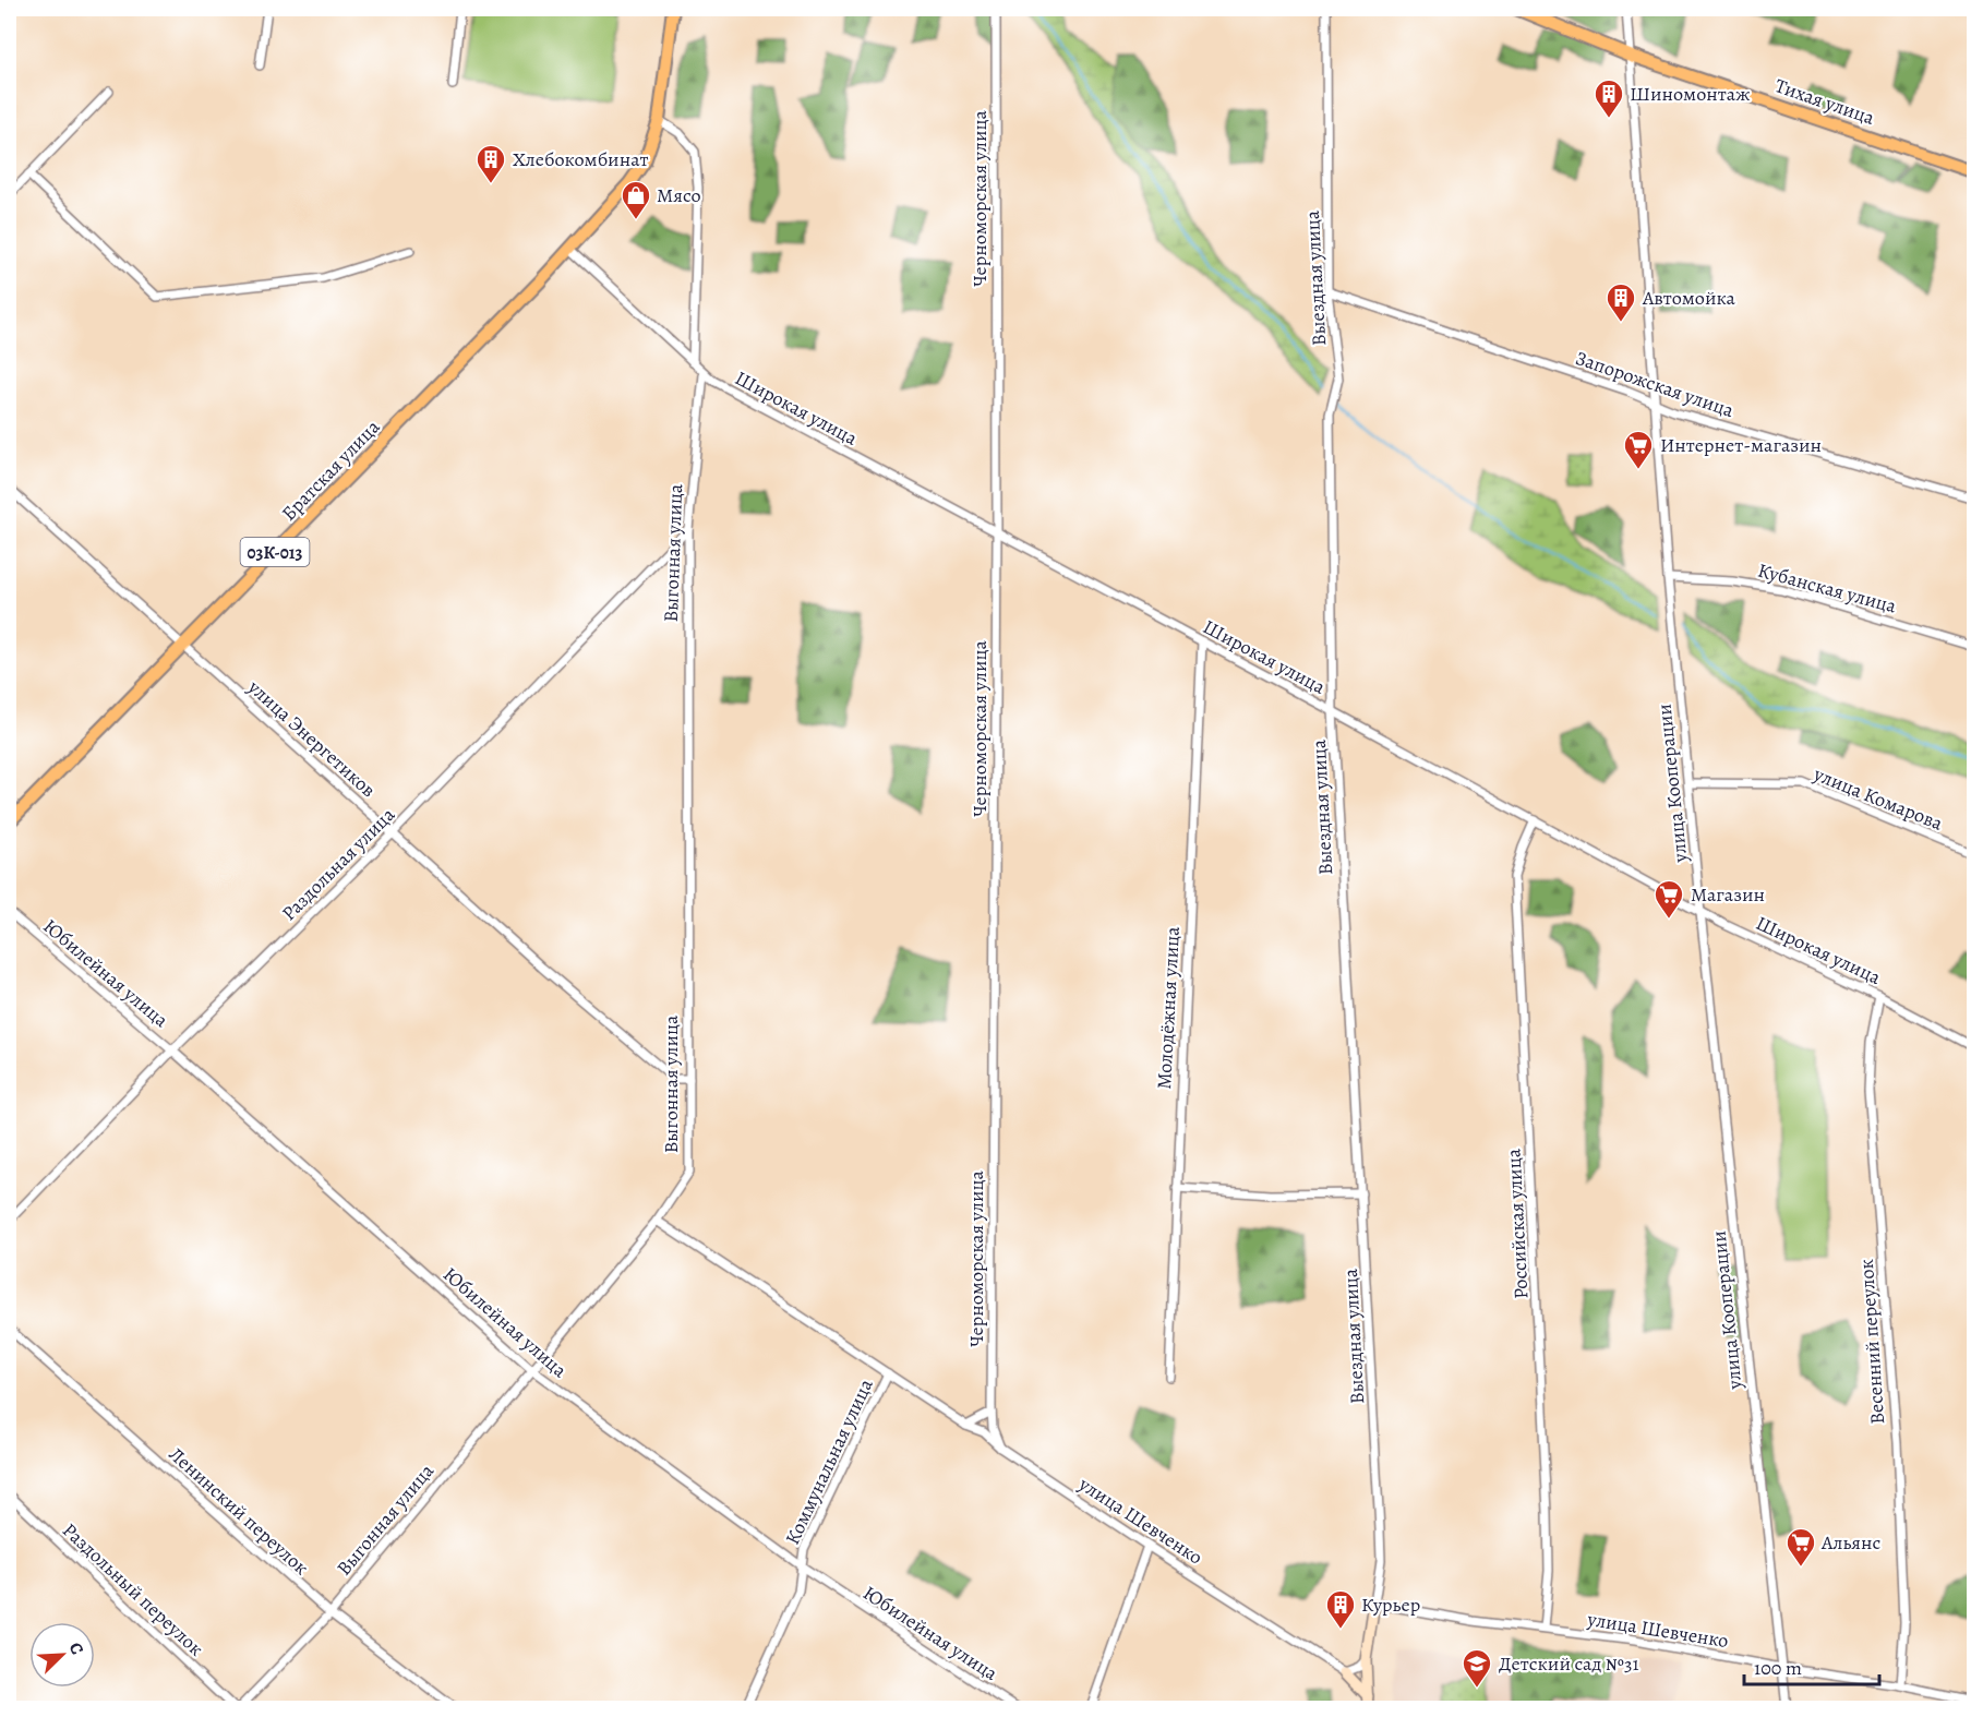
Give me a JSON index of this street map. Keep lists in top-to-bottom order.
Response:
{
  "streets": {
    "main road": ["Тихая улица", "Братская улица", "03К-013"],
    "street": [
      "Черноморская улица",
      "Выездная улица",
      "Запорожская улица",
      "Широкая улица",
      "Выгонная улица",
      "Кубанская улица",
      "улица Энергетиков",
      "улица Кооперации",
      "улица Комарова",
      "Раздольная улица",
      "Юбилейная улица",
      "Молодёжная улица",
      "Российская улица",
      "Весенний переулок",
      "Коммунальная улица",
      "Ленинский переулок",
      "улица Шевченко",
      "Раздольный переулок"
    ]
  },
  "crossings": [
    ["Тихая улица", "улица Кооперации"],
    ["Черноморская улица", "Широкая улица"],
    ["Черноморская улица", "улица Шевченко"],
    ["Выездная улица", "Запорожская улица"],
    ["Выездная улица", "Широкая улица"],
    ["Выездная улица", "улица Шевченко"],
    ["Запорожская улица", "улица Кооперации"],
    ["Широкая улица", "Братская улица"],
    ["Широкая улица", "03К-013"],
    ["Широкая улица", "Выгонная улица"],
    ["Широкая улица", "улица Кооперации"],
    ["Широкая улица", "Молодёжная улица"],
    ["Широкая улица", "Российская улица"],
    ["Широкая улица", "Весенний переулок"],
    ["Братская улица", "03К-013"],
    ["Братская улица", "улица Энергетиков"],
    ["Выгонная улица", "улица Энергетиков"],
    ["Выгонная улица", "Раздольная улица"],
    ["Выгонная улица", "Юбилейная улица"],
    ["Выгонная улица", "Ленинский переулок"],
    ["Выгонная улица", "улица Шевченко"],
    ["Выгонная улица", "Раздольный переулок"],
    ["Кубанская улица", "улица Кооперации"],
    ["улица Энергетиков", "Раздольная улица"],
    ["улица Кооперации", "улица Комарова"],
    ["улица Кооперации", "улица Шевченко"],
    ["Раздольная улица", "Юбилейная улица"],
    ["Юбилейная улица", "Коммунальная улица"],
    ["Российская улица", "улица Шевченко"],
    ["Весенний переулок", "улица Шевченко"],
    ["Коммунальная улица", "улица Шевченко"]
  ],
  "places": {
    "building": [
      "Шиномонтаж",
      "Хлебокомбинат",
      "Автомойка",
      "Курьер"
    ],
    "shop": ["Мясо"],
    "supermarket": ["Интернет-магазин", "Магазин", "Альянс"],
    "school or university": ["Детский сад №31"]
  },
  "scale_bar": "100 m",
  "north": "top right"
}
